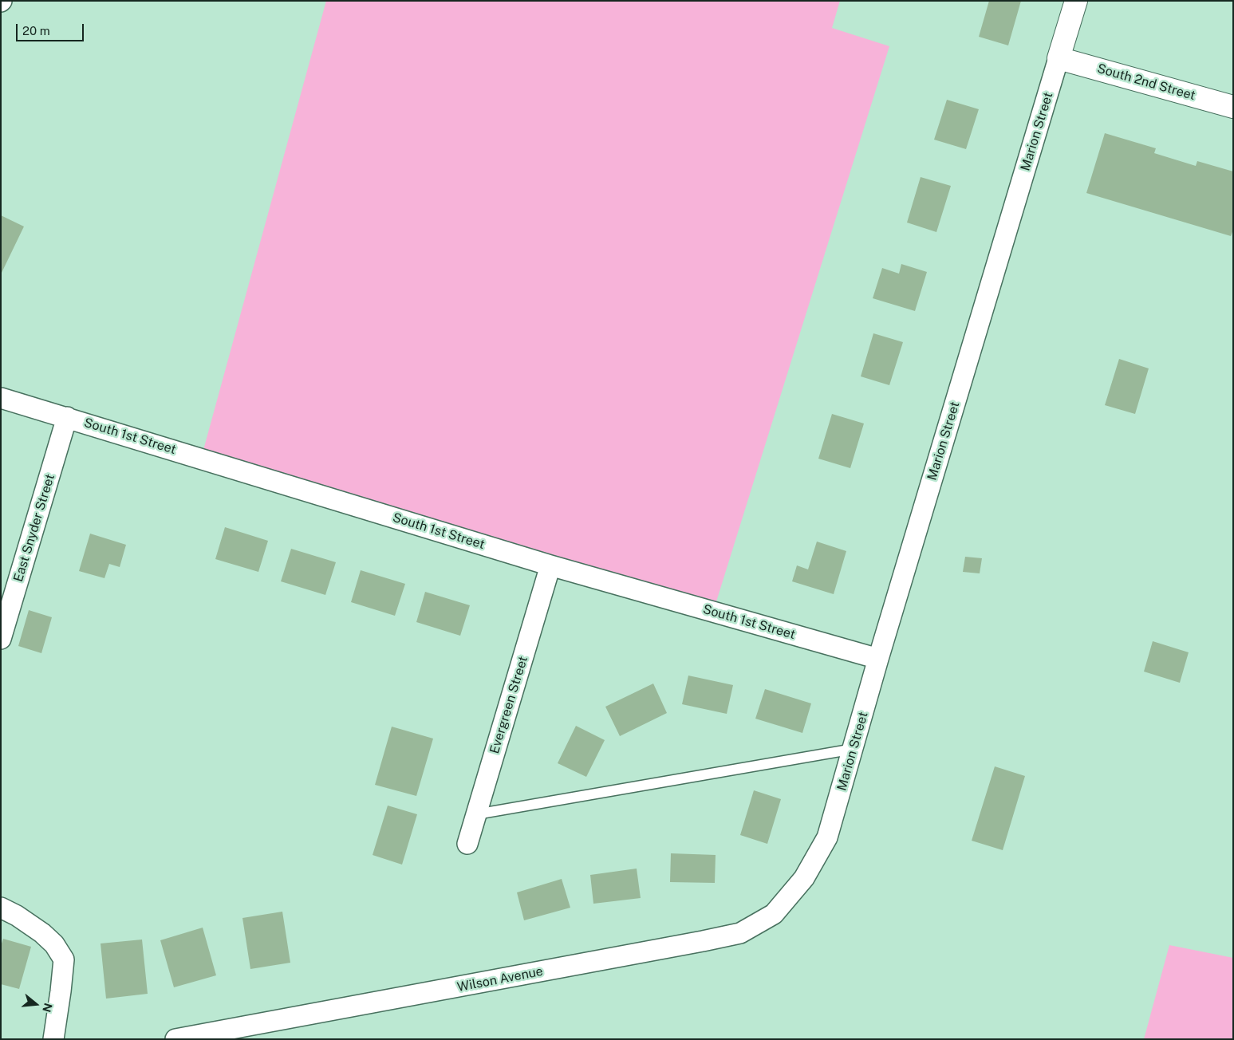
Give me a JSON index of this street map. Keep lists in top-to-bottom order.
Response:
{
  "streets": {
    "street": [
      "South 2nd Street",
      "Marion Street",
      "South 1st Street",
      "East Snyder Street",
      "Evergreen Street",
      "Wilson Avenue"
    ]
  },
  "crossings": [
    ["South 2nd Street", "Marion Street"],
    ["Marion Street", "South 1st Street"],
    ["Marion Street", "Wilson Avenue"],
    ["South 1st Street", "East Snyder Street"],
    ["South 1st Street", "Evergreen Street"]
  ],
  "scale_bar": "20 m",
  "north": "right"
}
